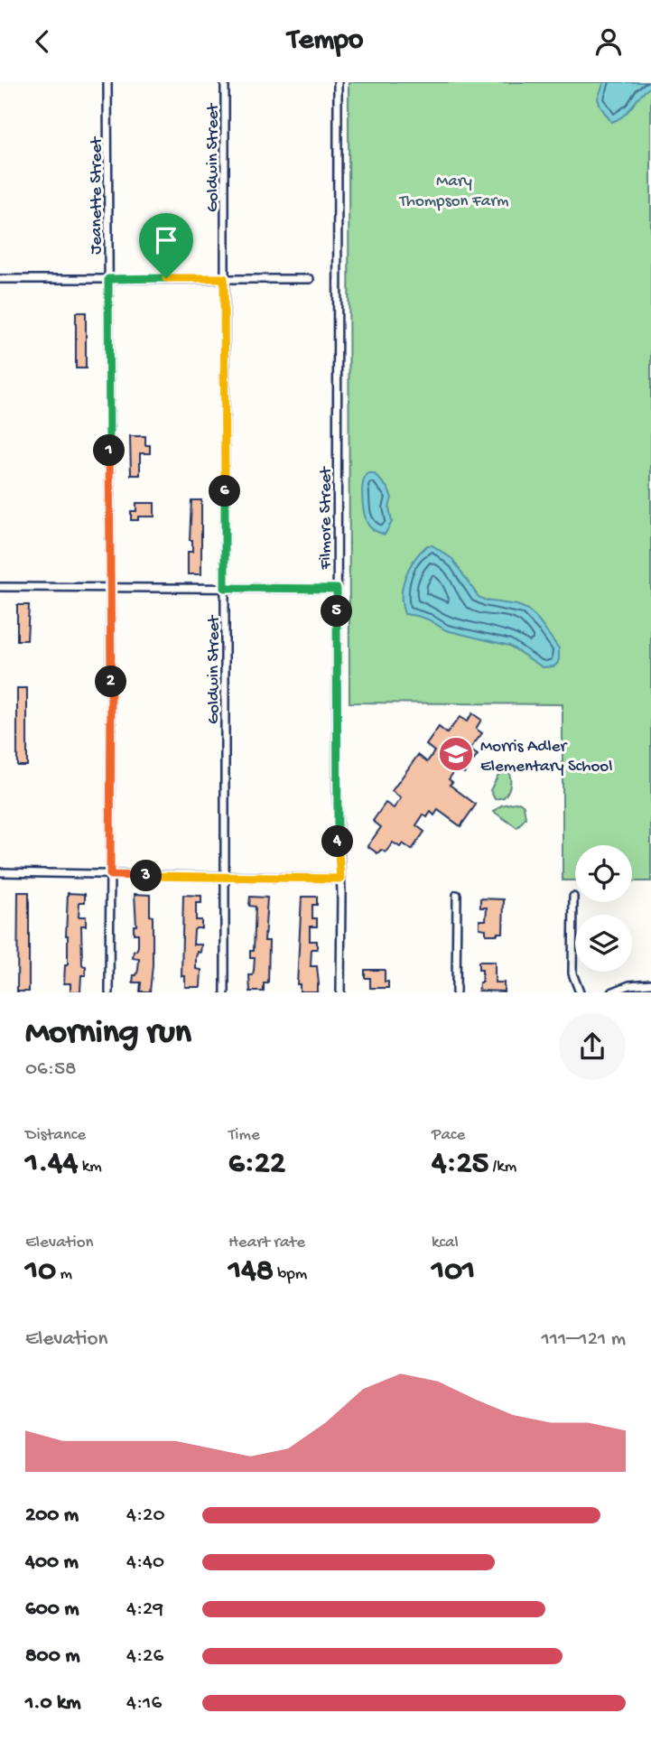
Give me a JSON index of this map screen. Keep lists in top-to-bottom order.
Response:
{
  "streets": {
    "street": ["Goldwin Street", "Jeanette Street", "Filmore Street"]
  },
  "parks": ["Mary Thompson Farm"],
  "places": {
    "school or university": ["Morris Adler Elementary School"]
  },
  "page": {
    "header": "Tempo",
    "pins": [
      "1",
      "6",
      "5",
      "2",
      "4",
      "3"
    ],
    "heading": ["Morning run", "06:58"],
    "stats": [
      ["Distance", "1.44 km"],
      ["Time", "6:22"],
      ["Pace", "4:25 /km"],
      ["Elevation", "10 m"],
      ["Heart rate", "148 bpm"],
      ["kcal", "101"]
    ],
    "chart": ["Elevation", "111–121 m"],
    "list": [
      {
        "name": "200 m",
        "note": "4:20"
      },
      {
        "name": "400 m",
        "note": "4:40"
      },
      {
        "name": "600 m",
        "note": "4:29"
      },
      {
        "name": "800 m",
        "note": "4:26"
      },
      {
        "name": "1.0 km",
        "note": "4:16"
      }
    ]
  }
}
